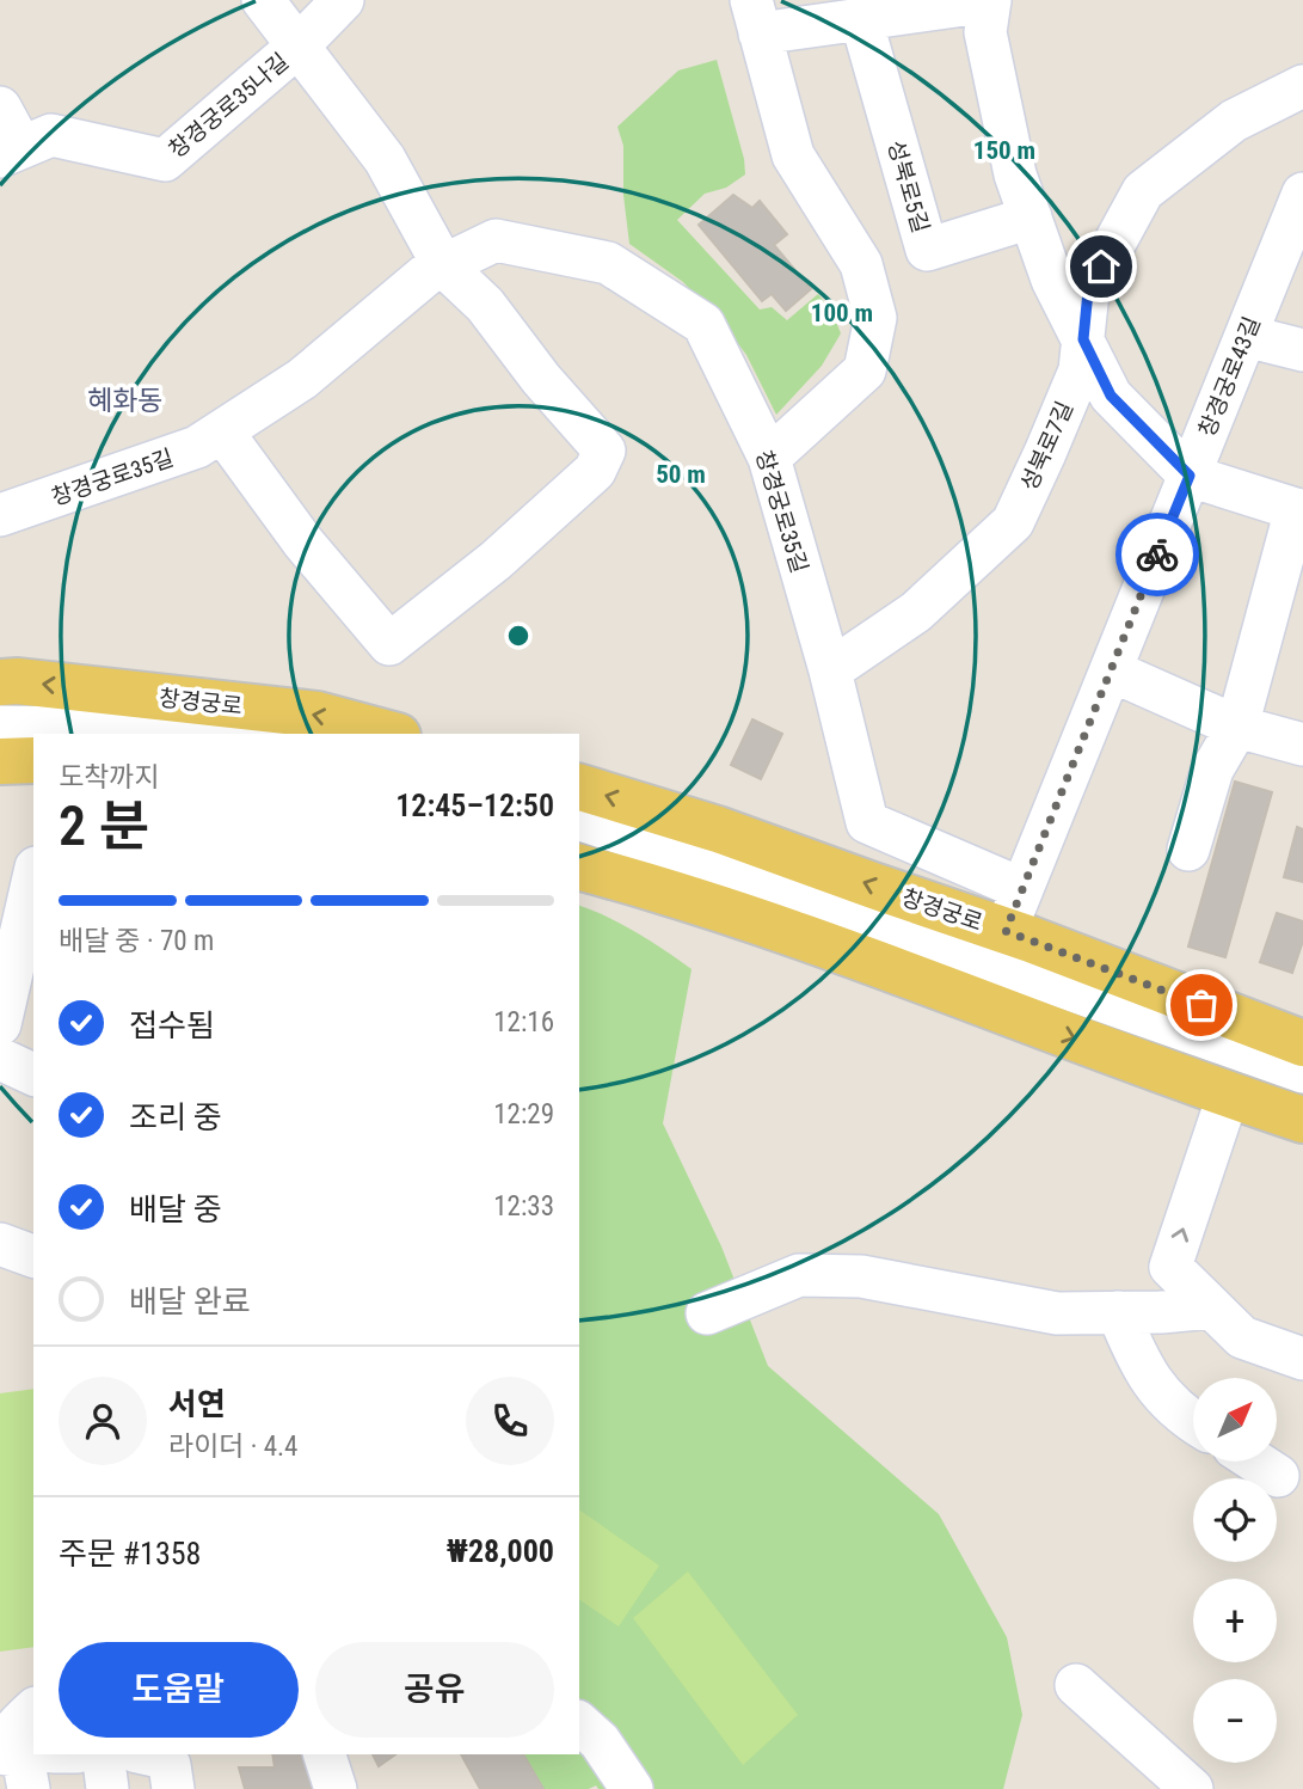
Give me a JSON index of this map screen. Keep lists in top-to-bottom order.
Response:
{
  "streets": {
    "main road": ["창경궁로"],
    "street": [
      "창경궁로35나길",
      "성북로5길",
      "창경궁로43길",
      "성북로7길",
      "창경궁로35길"
    ]
  },
  "crossings": [
    ["창경궁로35나길", "창경궁로35길"],
    ["창경궁로43길", "창경궁로35길"],
    ["창경궁로43길", "창경궁로"],
    ["성북로7길", "창경궁로35길"],
    ["창경궁로35길", "창경궁로"]
  ],
  "districts": ["혜화동"],
  "north": "top right",
  "page": {
    "heading": ["2 분", "도착까지", "12:45–12:50"],
    "panel": [
      "서연",
      "라이더 · 4.4",
      "주문 #1358",
      "₩28,000"
    ],
    "bar": "배달 중 · 70 m",
    "list": [
      ["접수됨", "12:16"],
      ["조리 중", "12:29"],
      ["배달 중", "12:33"],
      "배달 완료"
    ],
    "map_buttons": ["+", "−"],
    "buttons": ["도움말", "공유"]
  },
  "rings": ["150 m", "100 m", "50 m"]
}
